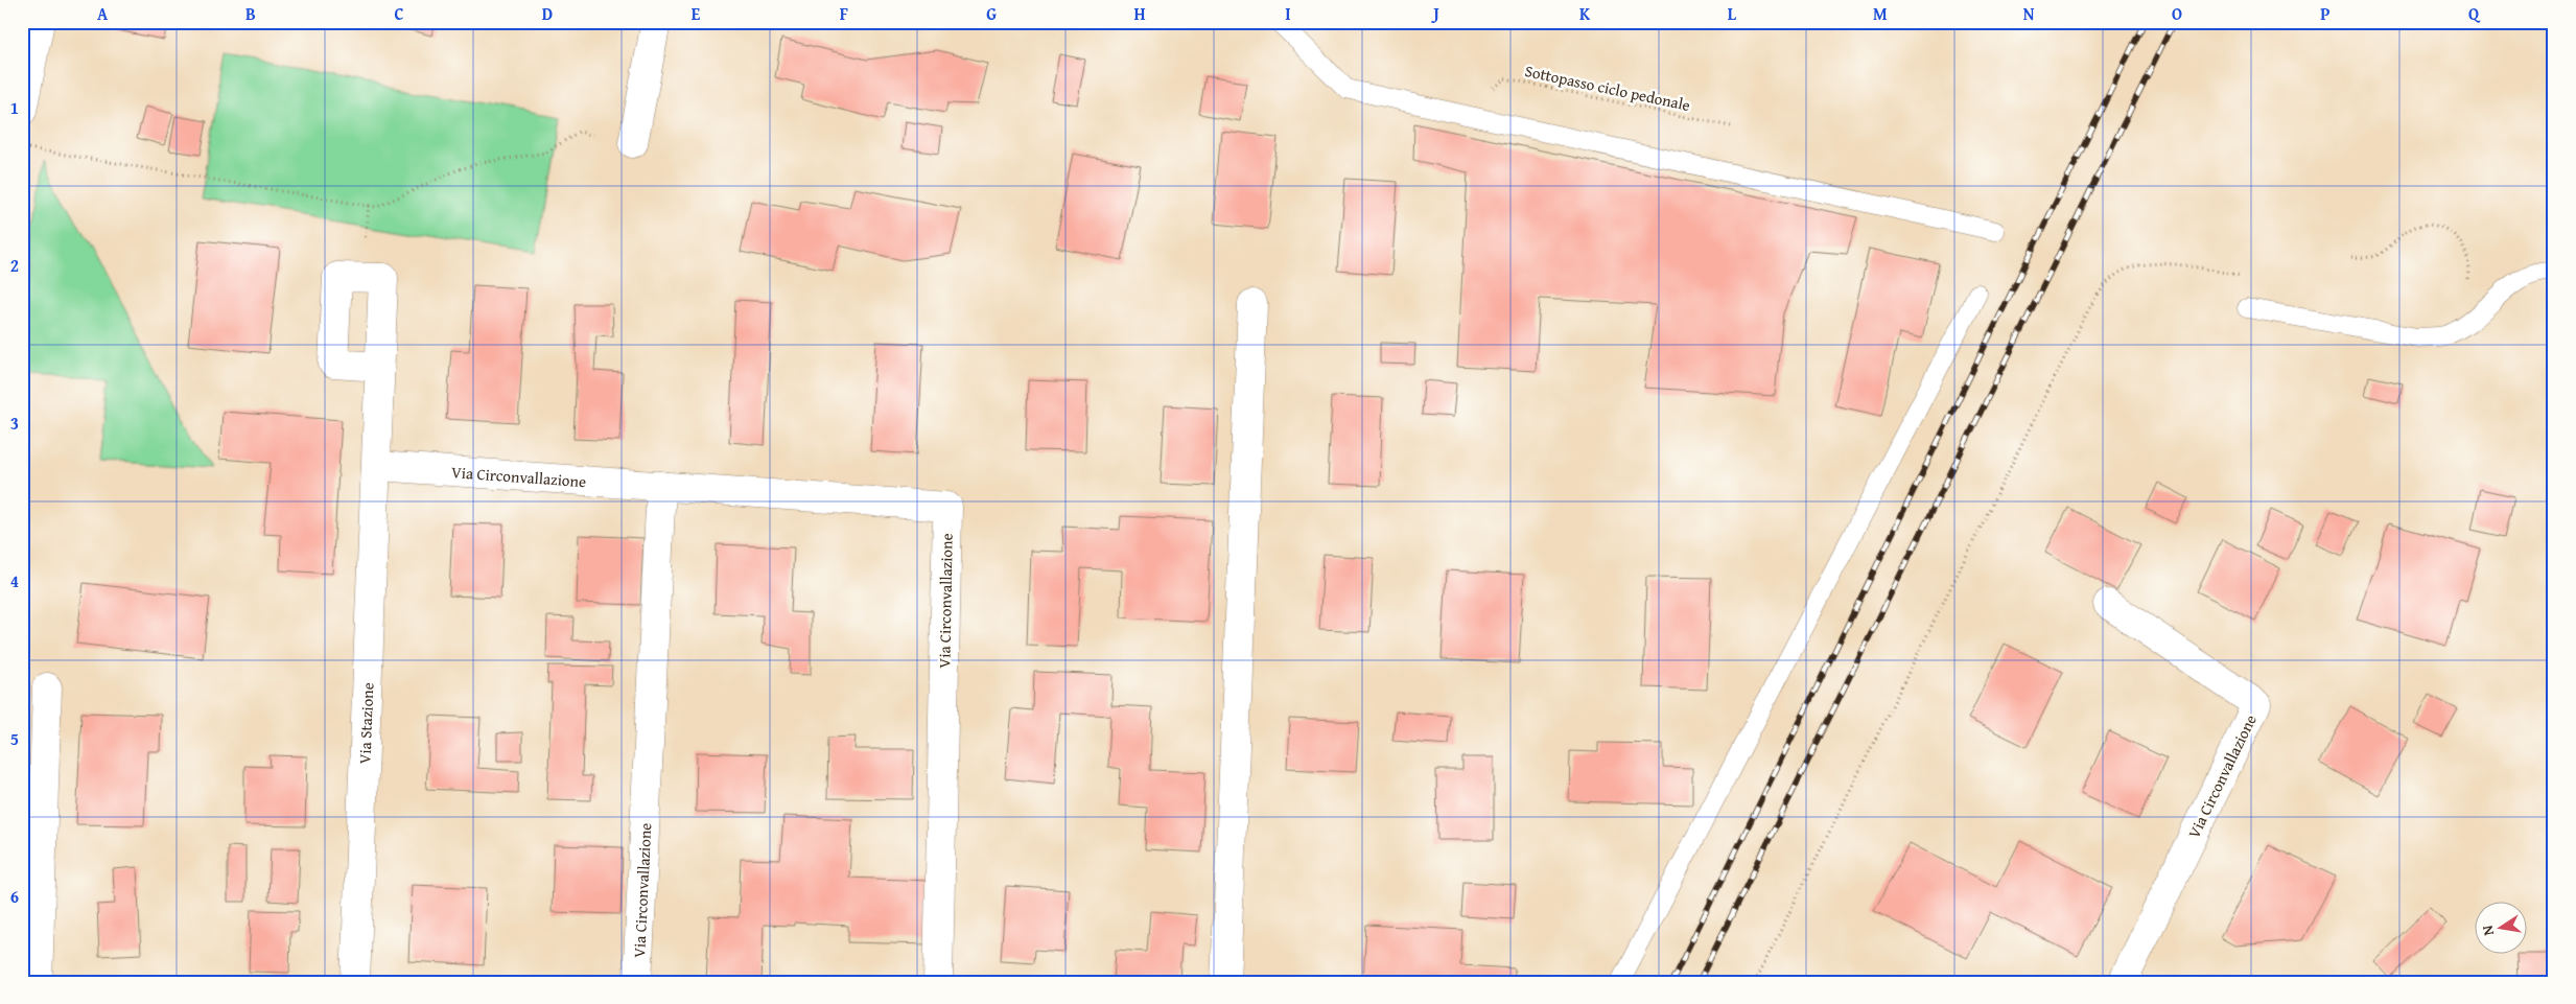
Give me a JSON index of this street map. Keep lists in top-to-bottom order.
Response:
{
  "streets": {
    "street": ["Via Circonvallazione", "Via Stazione"],
    "path": ["Sottopasso ciclo pedonale"]
  },
  "crossings": [
    ["Via Circonvallazione", "Via Stazione"]
  ],
  "north": "left",
  "grid": {
    "columns": [
      "A",
      "B",
      "C",
      "D",
      "E",
      "F",
      "G",
      "H",
      "I",
      "J",
      "K",
      "L",
      "M",
      "N",
      "O",
      "P",
      "Q"
    ],
    "rows": [
      "1",
      "2",
      "3",
      "4",
      "5",
      "6"
    ]
  }
}
